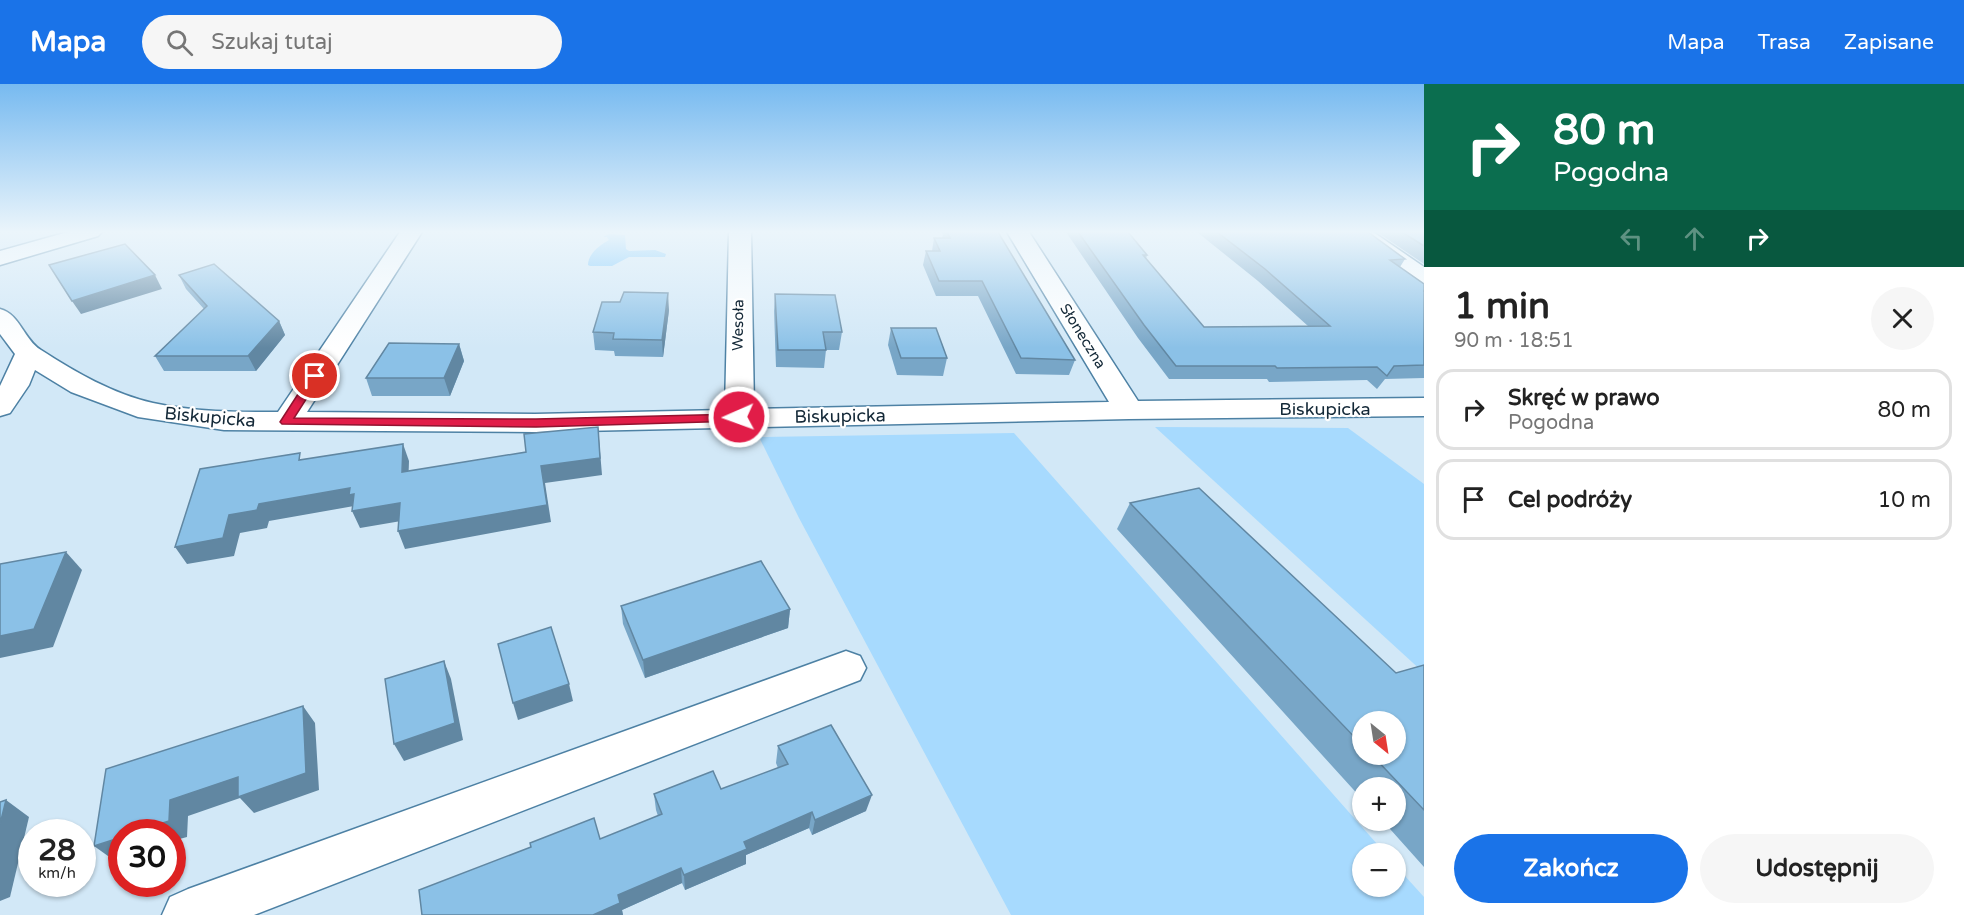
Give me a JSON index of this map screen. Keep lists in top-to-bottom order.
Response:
{
  "streets": {
    "street": ["Wesoła", "Słoneczna", "Biskupicka"]
  },
  "crossings": [
    ["Wesoła", "Biskupicka"],
    ["Słoneczna", "Biskupicka"]
  ],
  "north": "bottom right",
  "page": {
    "header": "Mapa",
    "search": "Szukaj tutaj",
    "nav": ["Mapa", "Trasa", "Zapisane"],
    "turn": ["80 m", "Pogodna"],
    "heading": ["1 min", "90 m · 18:51"],
    "list": [
      {
        "name": "Skręć w prawo",
        "note": "Pogodna",
        "value": "80 m"
      },
      {
        "name": "Cel podróży",
        "value": "10 m"
      }
    ],
    "map_buttons": ["+", "−"],
    "speed": "28 km/h",
    "limit": "30",
    "buttons": ["Zakończ", "Udostępnij"]
  }
}
